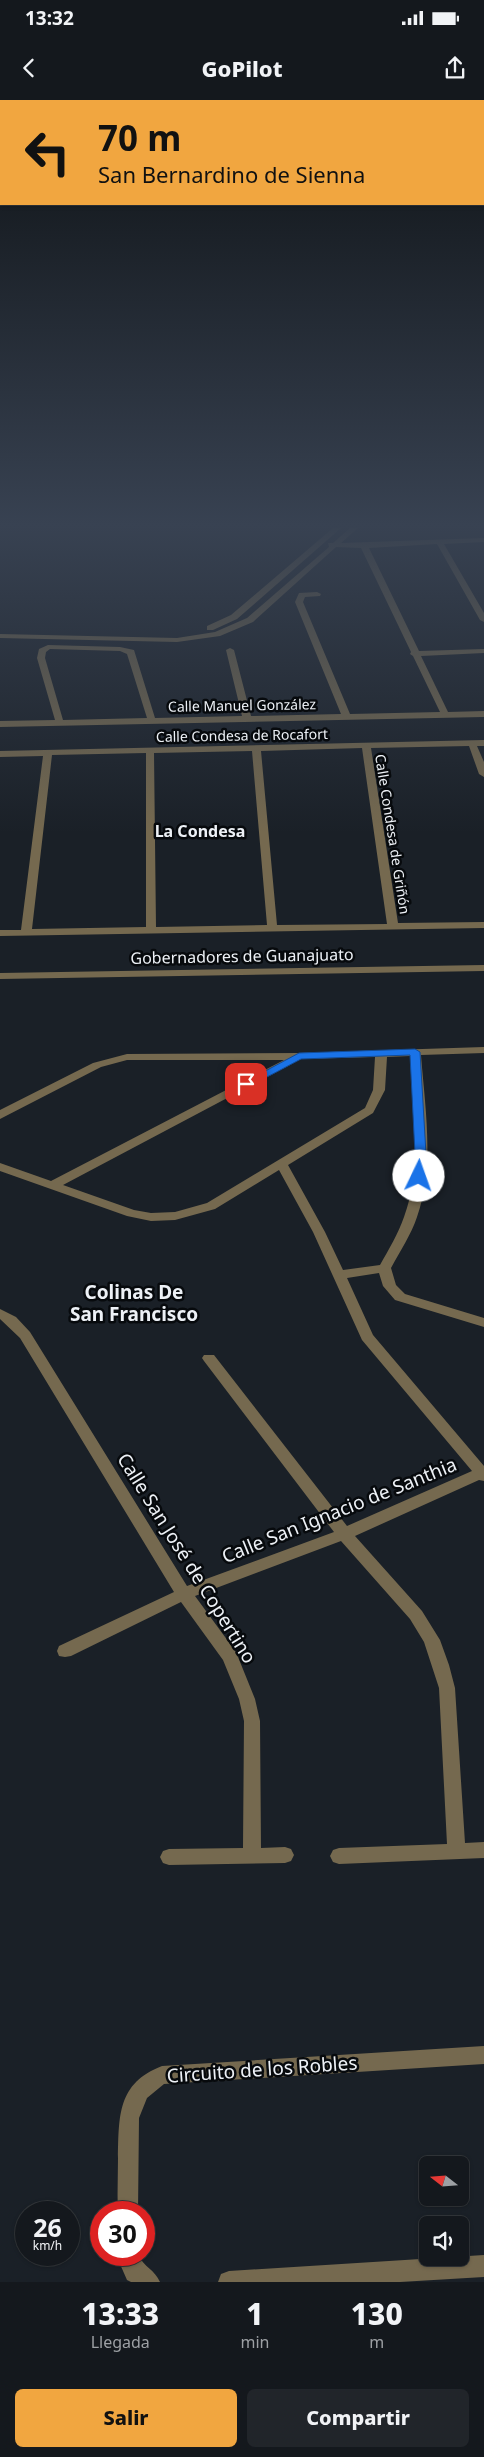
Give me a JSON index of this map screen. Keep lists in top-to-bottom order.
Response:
{
  "streets": {
    "street": [
      "Calle Manuel González",
      "Calle Condesa de Rocafort",
      "Calle Condesa de Griñón",
      "Gobernadores de Guanajuato",
      "Calle San Ignacio de Santhia",
      "Calle San José de Copertino",
      "Circuito de los Robles"
    ]
  },
  "crossings": [
    ["Calle Condesa de Rocafort", "Calle Condesa de Griñón"],
    ["Calle San Ignacio de Santhia", "Calle San José de Copertino"]
  ],
  "districts": ["La Condesa", "Colinas De San Francisco"],
  "north": "left",
  "page": {
    "status": "13:32",
    "header": "GoPilot",
    "turn": ["70 m", "San Bernardino de Sienna"],
    "speed": "26 km/h",
    "limit": "30",
    "eta": [
      "13:33",
      "Llegada",
      "1",
      "min",
      "130",
      "m"
    ],
    "buttons": ["Salir", "Compartir"]
  }
}
